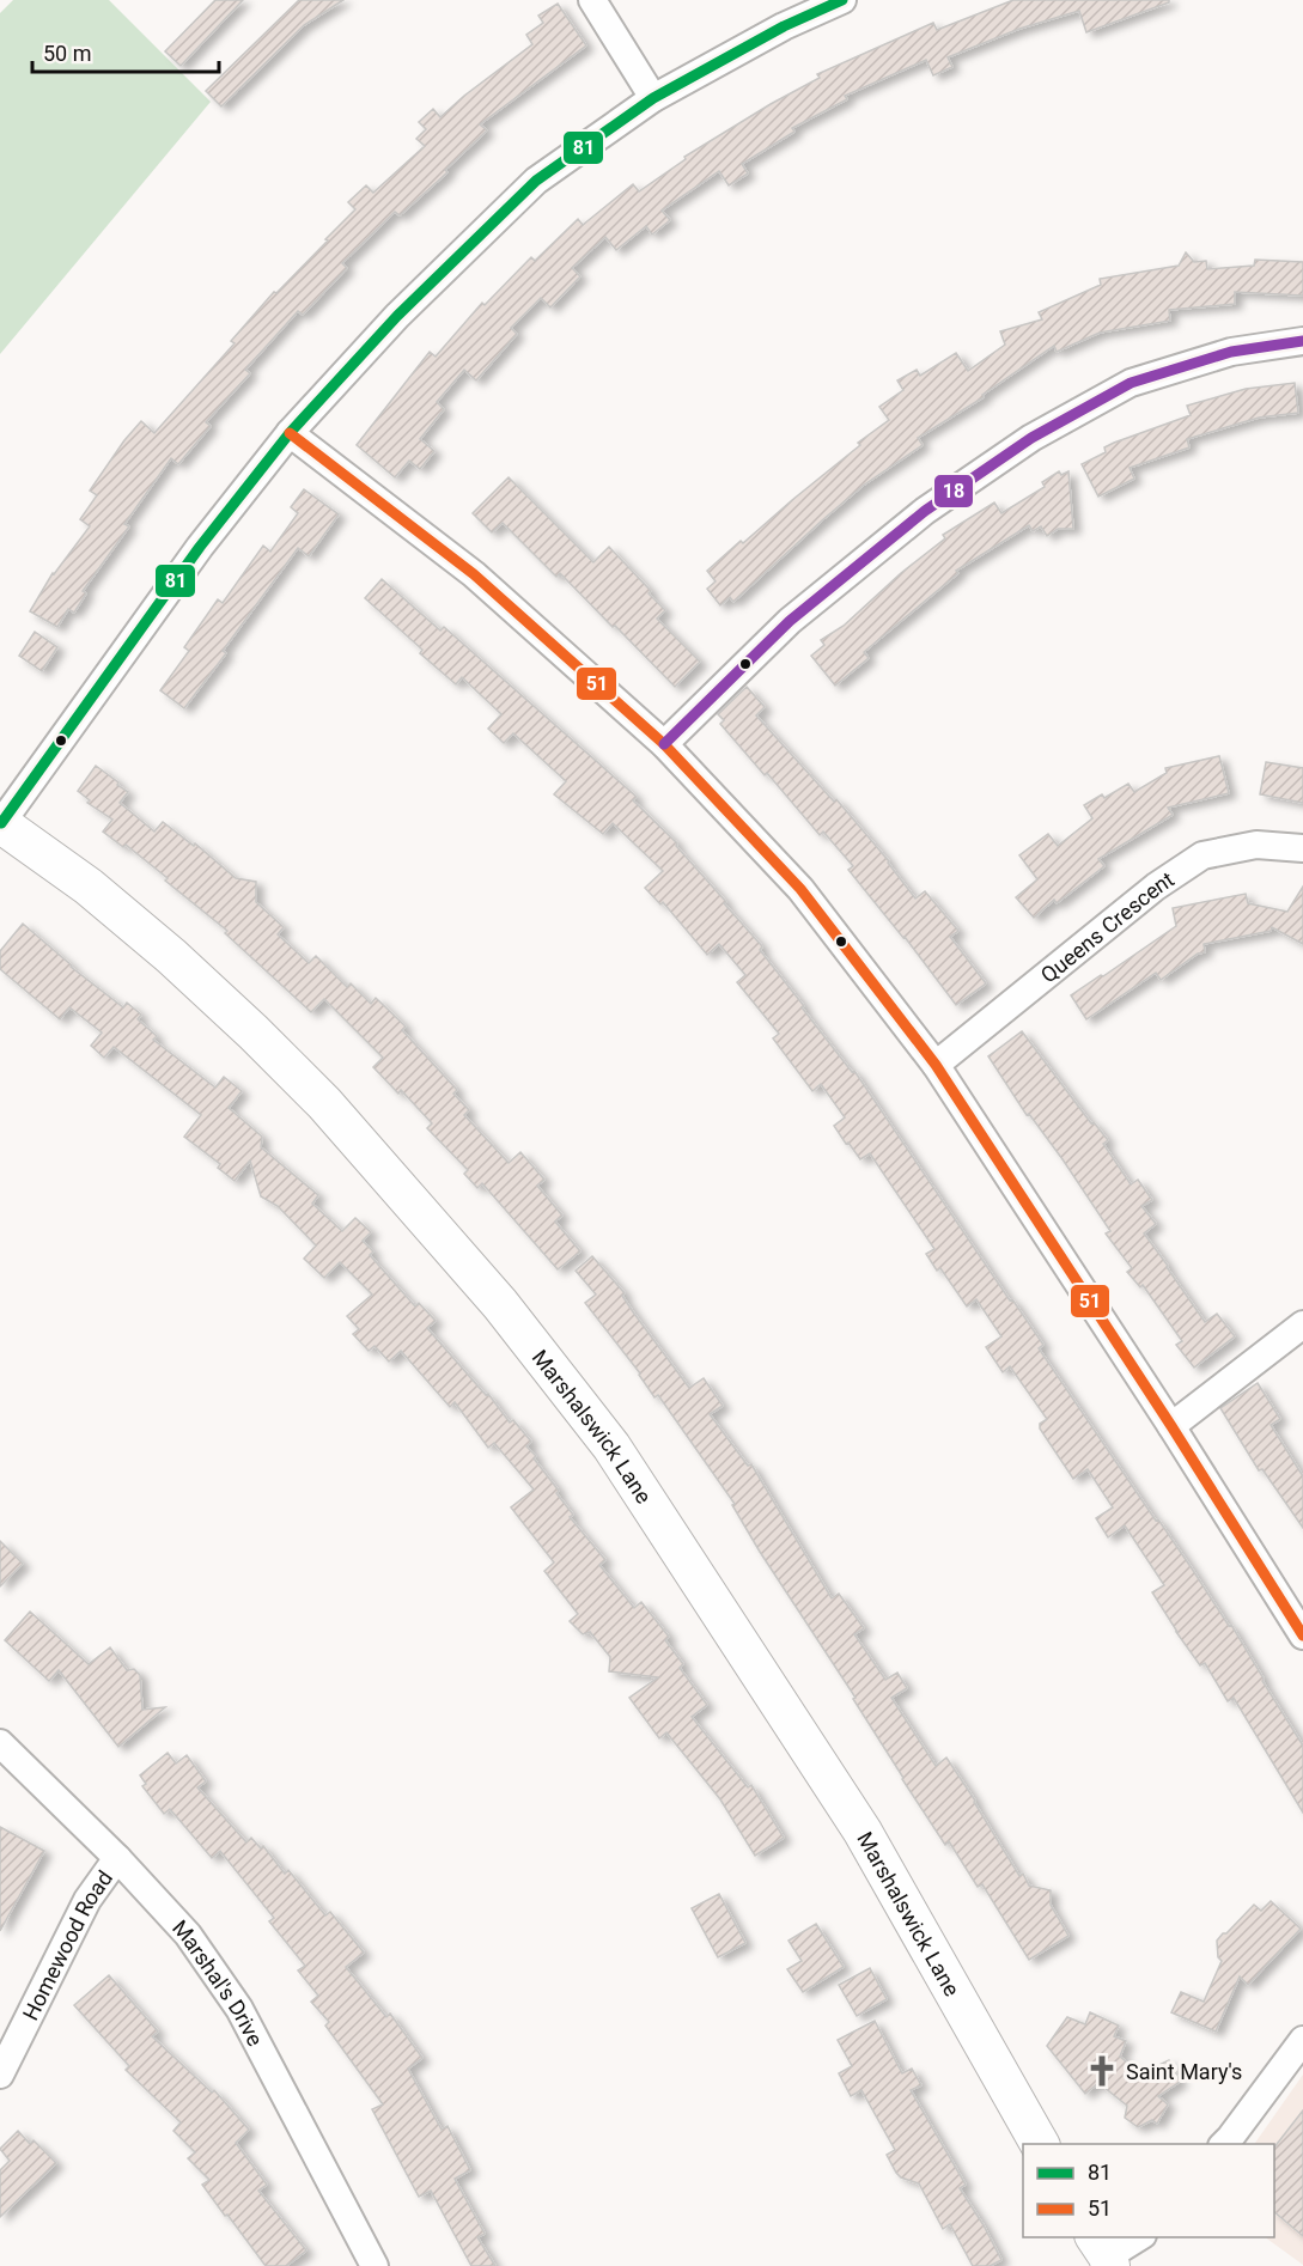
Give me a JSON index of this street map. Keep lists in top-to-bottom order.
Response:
{
  "streets": {
    "street": [
      "Queens Crescent",
      "Marshalswick Lane",
      "Homewood Road",
      "Marshal's Drive"
    ]
  },
  "crossings": [
    ["Homewood Road", "Marshal's Drive"]
  ],
  "places": {
    "church": ["Saint Mary's"]
  },
  "lines": ["transit line 81", "transit line 18", "transit line 51"],
  "legend": ["81", "51"],
  "scale_bar": "50 m"
}
